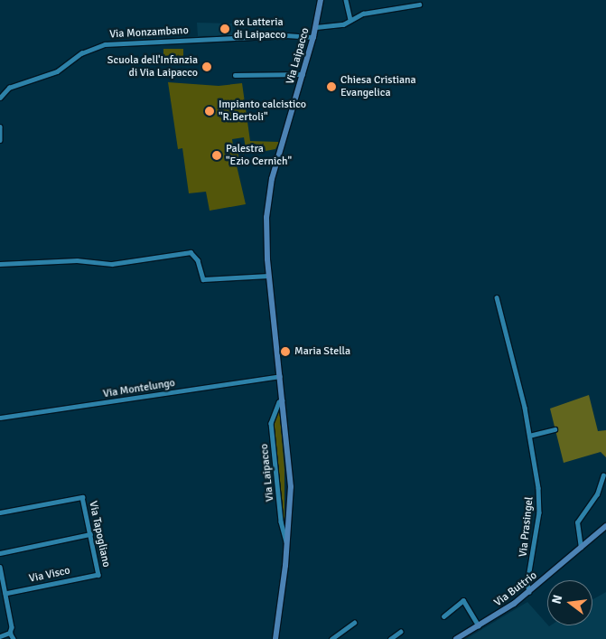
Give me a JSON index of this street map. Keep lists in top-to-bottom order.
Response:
{
  "streets": {
    "street": [
      "Via Monzambano",
      "Via Laipacco",
      "Via Montelungo",
      "Via Prasingel",
      "Via Tapogliano",
      "Via Visco",
      "Via Buttrio"
    ]
  },
  "crossings": [
    ["Via Monzambano", "Via Laipacco"],
    ["Via Laipacco", "Via Montelungo"],
    ["Via Prasingel", "Via Buttrio"],
    ["Via Tapogliano", "Via Visco"]
  ],
  "places": [
    "ex Latteria di Laipacco",
    "Scuola dell'Infanzia di Via Laipacco",
    "Chiesa Cristiana Evangelica",
    "Impianto calcistico \"R.Bertoli\"",
    "Palestra \"Ezio Cernich\"",
    "Maria Stella"
  ],
  "north": "left"
}
